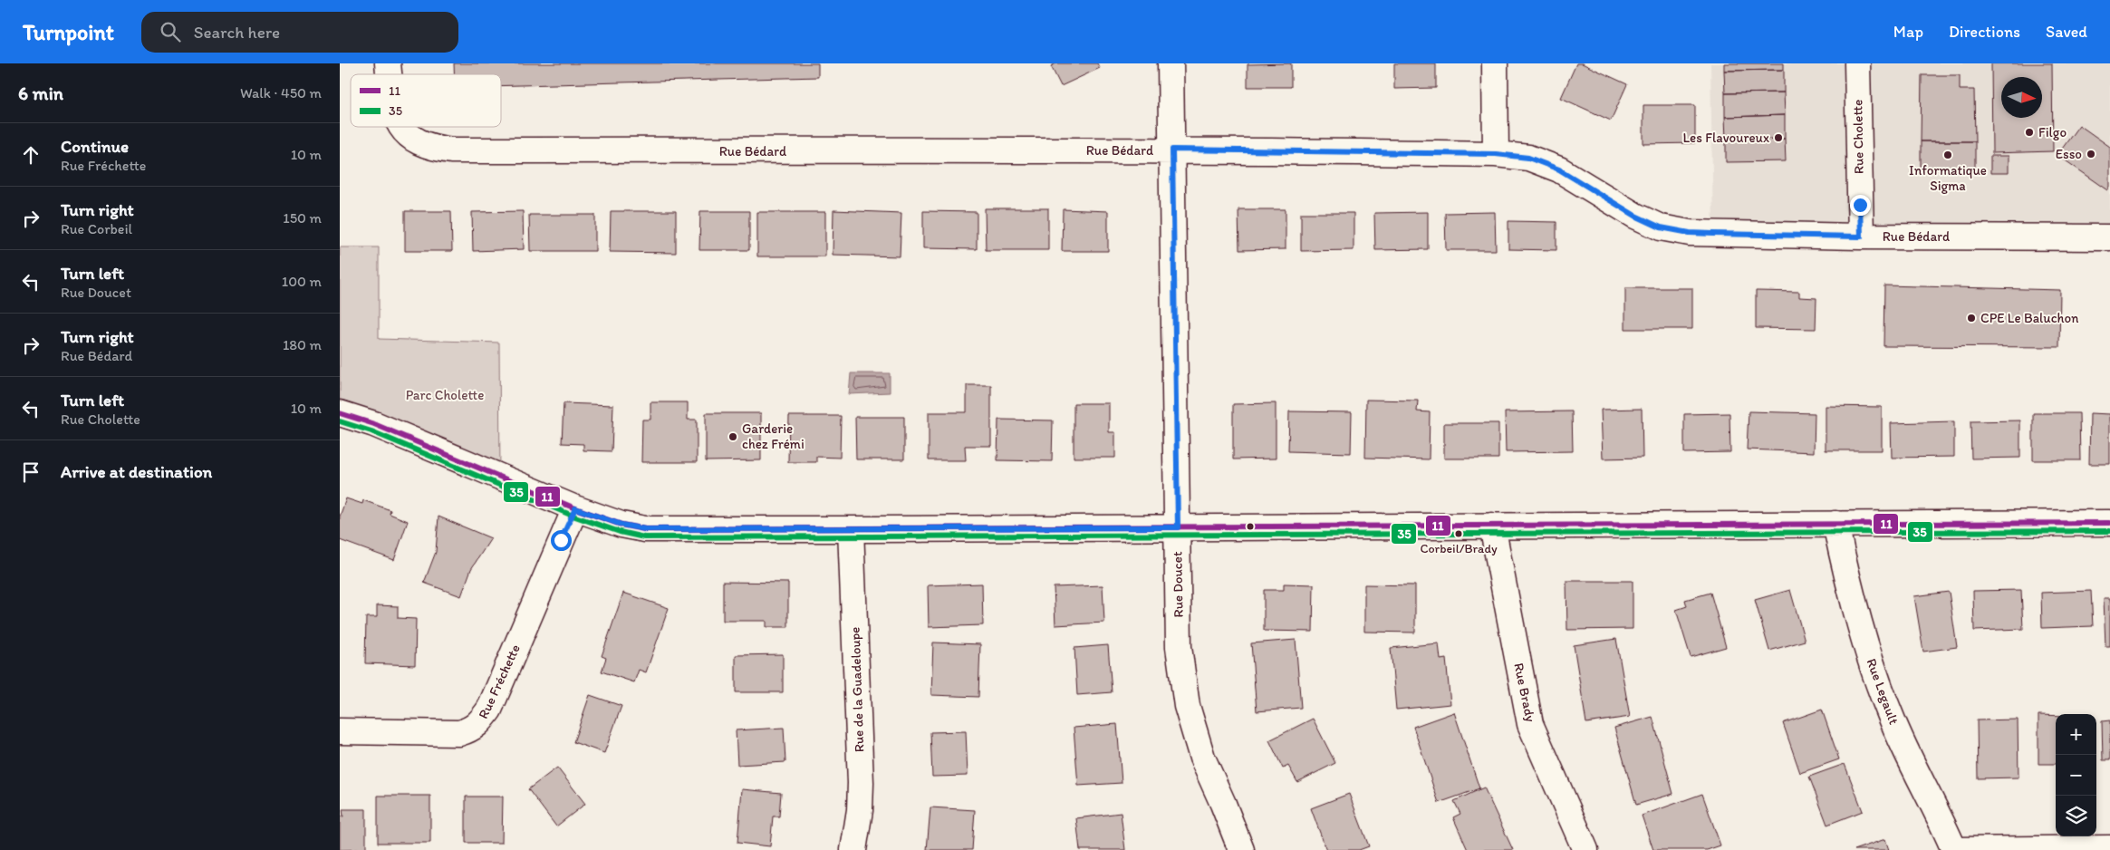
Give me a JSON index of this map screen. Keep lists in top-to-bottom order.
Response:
{
  "streets": {
    "street": [
      "Rue Cholette",
      "Rue Bédard",
      "Rue Doucet",
      "Rue Fréchette",
      "Rue de la Guadeloupe",
      "Rue Legault",
      "Rue Brady"
    ]
  },
  "crossings": [
    ["Rue Cholette", "Rue Bédard"],
    ["Rue Bédard", "Rue Doucet"]
  ],
  "parks": ["Parc Cholette"],
  "places": [
    "Filgo",
    "Les Flavoureux",
    "Esso",
    "Informatique Sigma",
    "CPE Le Baluchon",
    "Garderie chez Frémi",
    "Corbeil/Brady"
  ],
  "lines": ["transit line 11", "transit line 35"],
  "legend": ["11", "35"],
  "north": "right",
  "page": {
    "header": "Turnpoint",
    "search": "Search here",
    "nav": ["Map", "Directions", "Saved"],
    "heading": ["6 min", "Walk · 450 m"],
    "list": [
      ["Continue", "Rue Fréchette", "10 m"],
      ["Turn right", "Rue Corbeil", "150 m"],
      ["Turn left", "Rue Doucet", "100 m"],
      ["Turn right", "Rue Bédard", "180 m"],
      ["Turn left", "Rue Cholette", "10 m"],
      "Arrive at destination"
    ],
    "map_buttons": ["+", "−"]
  }
}
